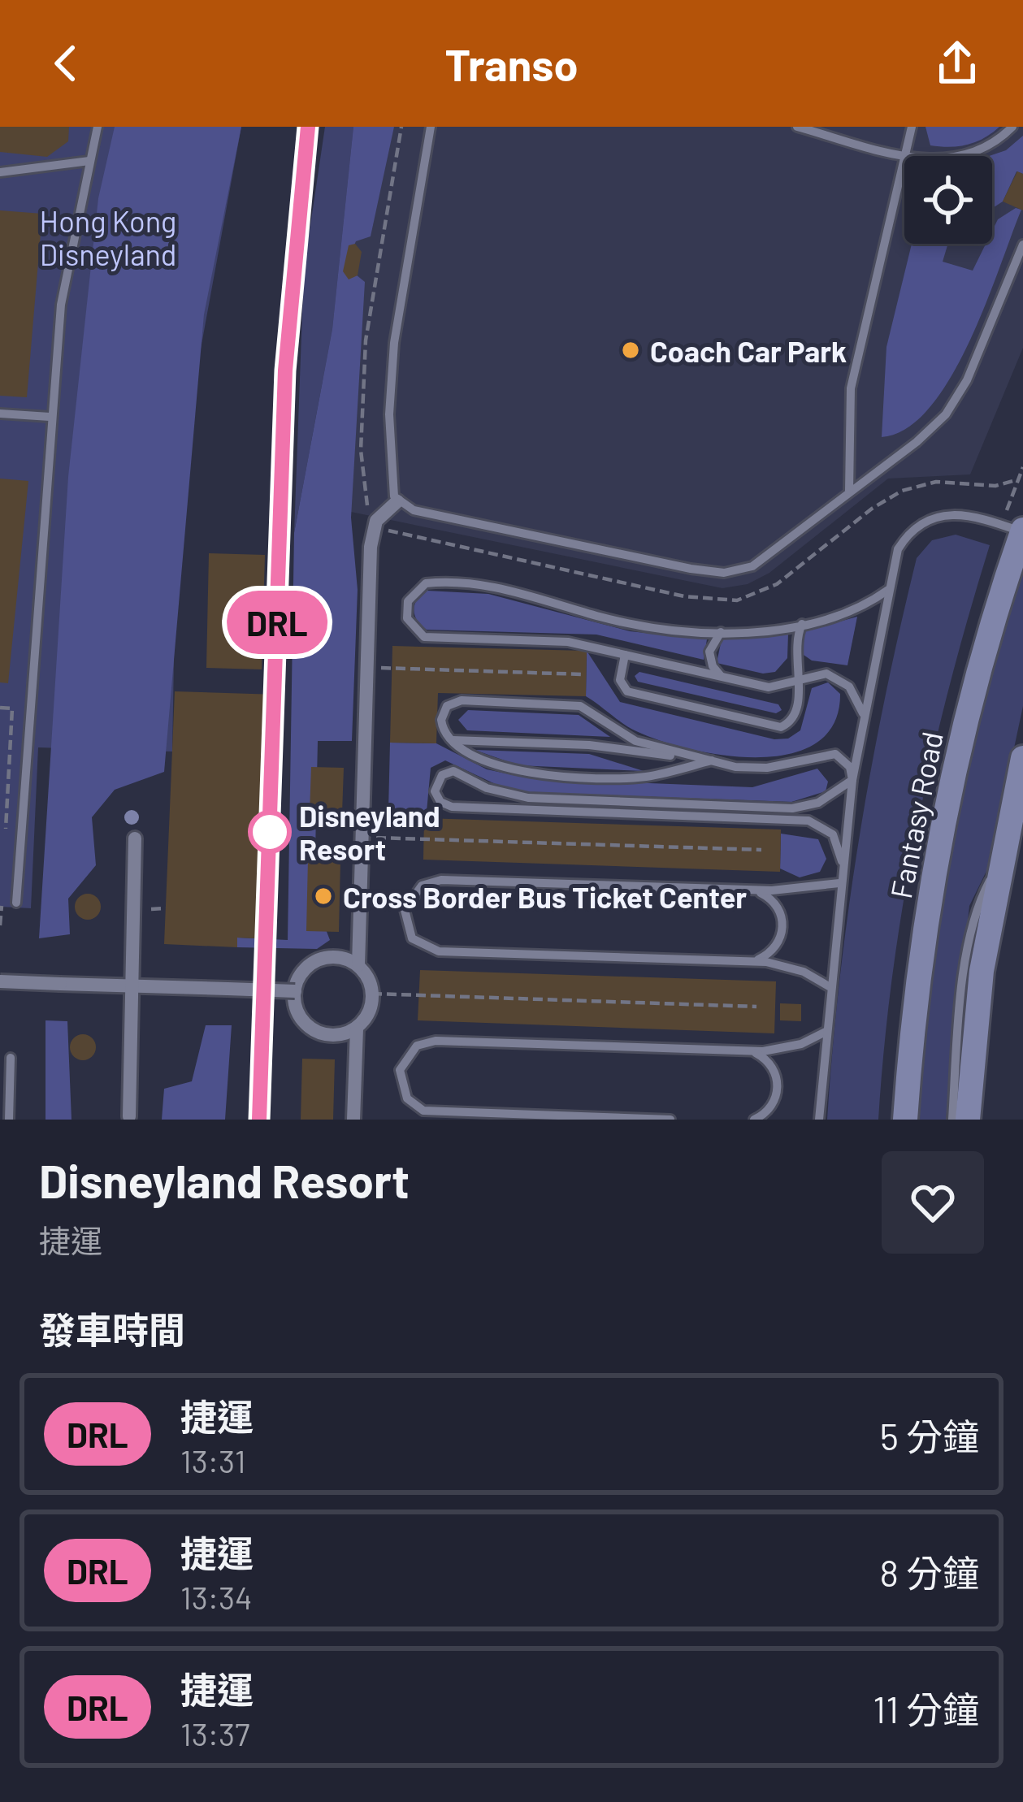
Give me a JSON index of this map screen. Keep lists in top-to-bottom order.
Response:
{
  "streets": {
    "main road": ["Fantasy Road"]
  },
  "parks": ["Hong Kong Disneyland"],
  "places": ["Coach Car Park", "Disneyland Resort", "Cross Border Bus Ticket Center"],
  "lines": ["metro line DRL"],
  "page": {
    "header": "Transo",
    "on_map": "DRL",
    "heading": [
      ["Disneyland Resort", "捷運"],
      "發車時間"
    ],
    "list": [
      {
        "mark": "DRL",
        "name": "捷運",
        "note": "13:31",
        "value": "5 分鐘"
      },
      {
        "mark": "DRL",
        "name": "捷運",
        "note": "13:34",
        "value": "8 分鐘"
      },
      {
        "mark": "DRL",
        "name": "捷運",
        "note": "13:37",
        "value": "11 分鐘"
      }
    ]
  }
}
